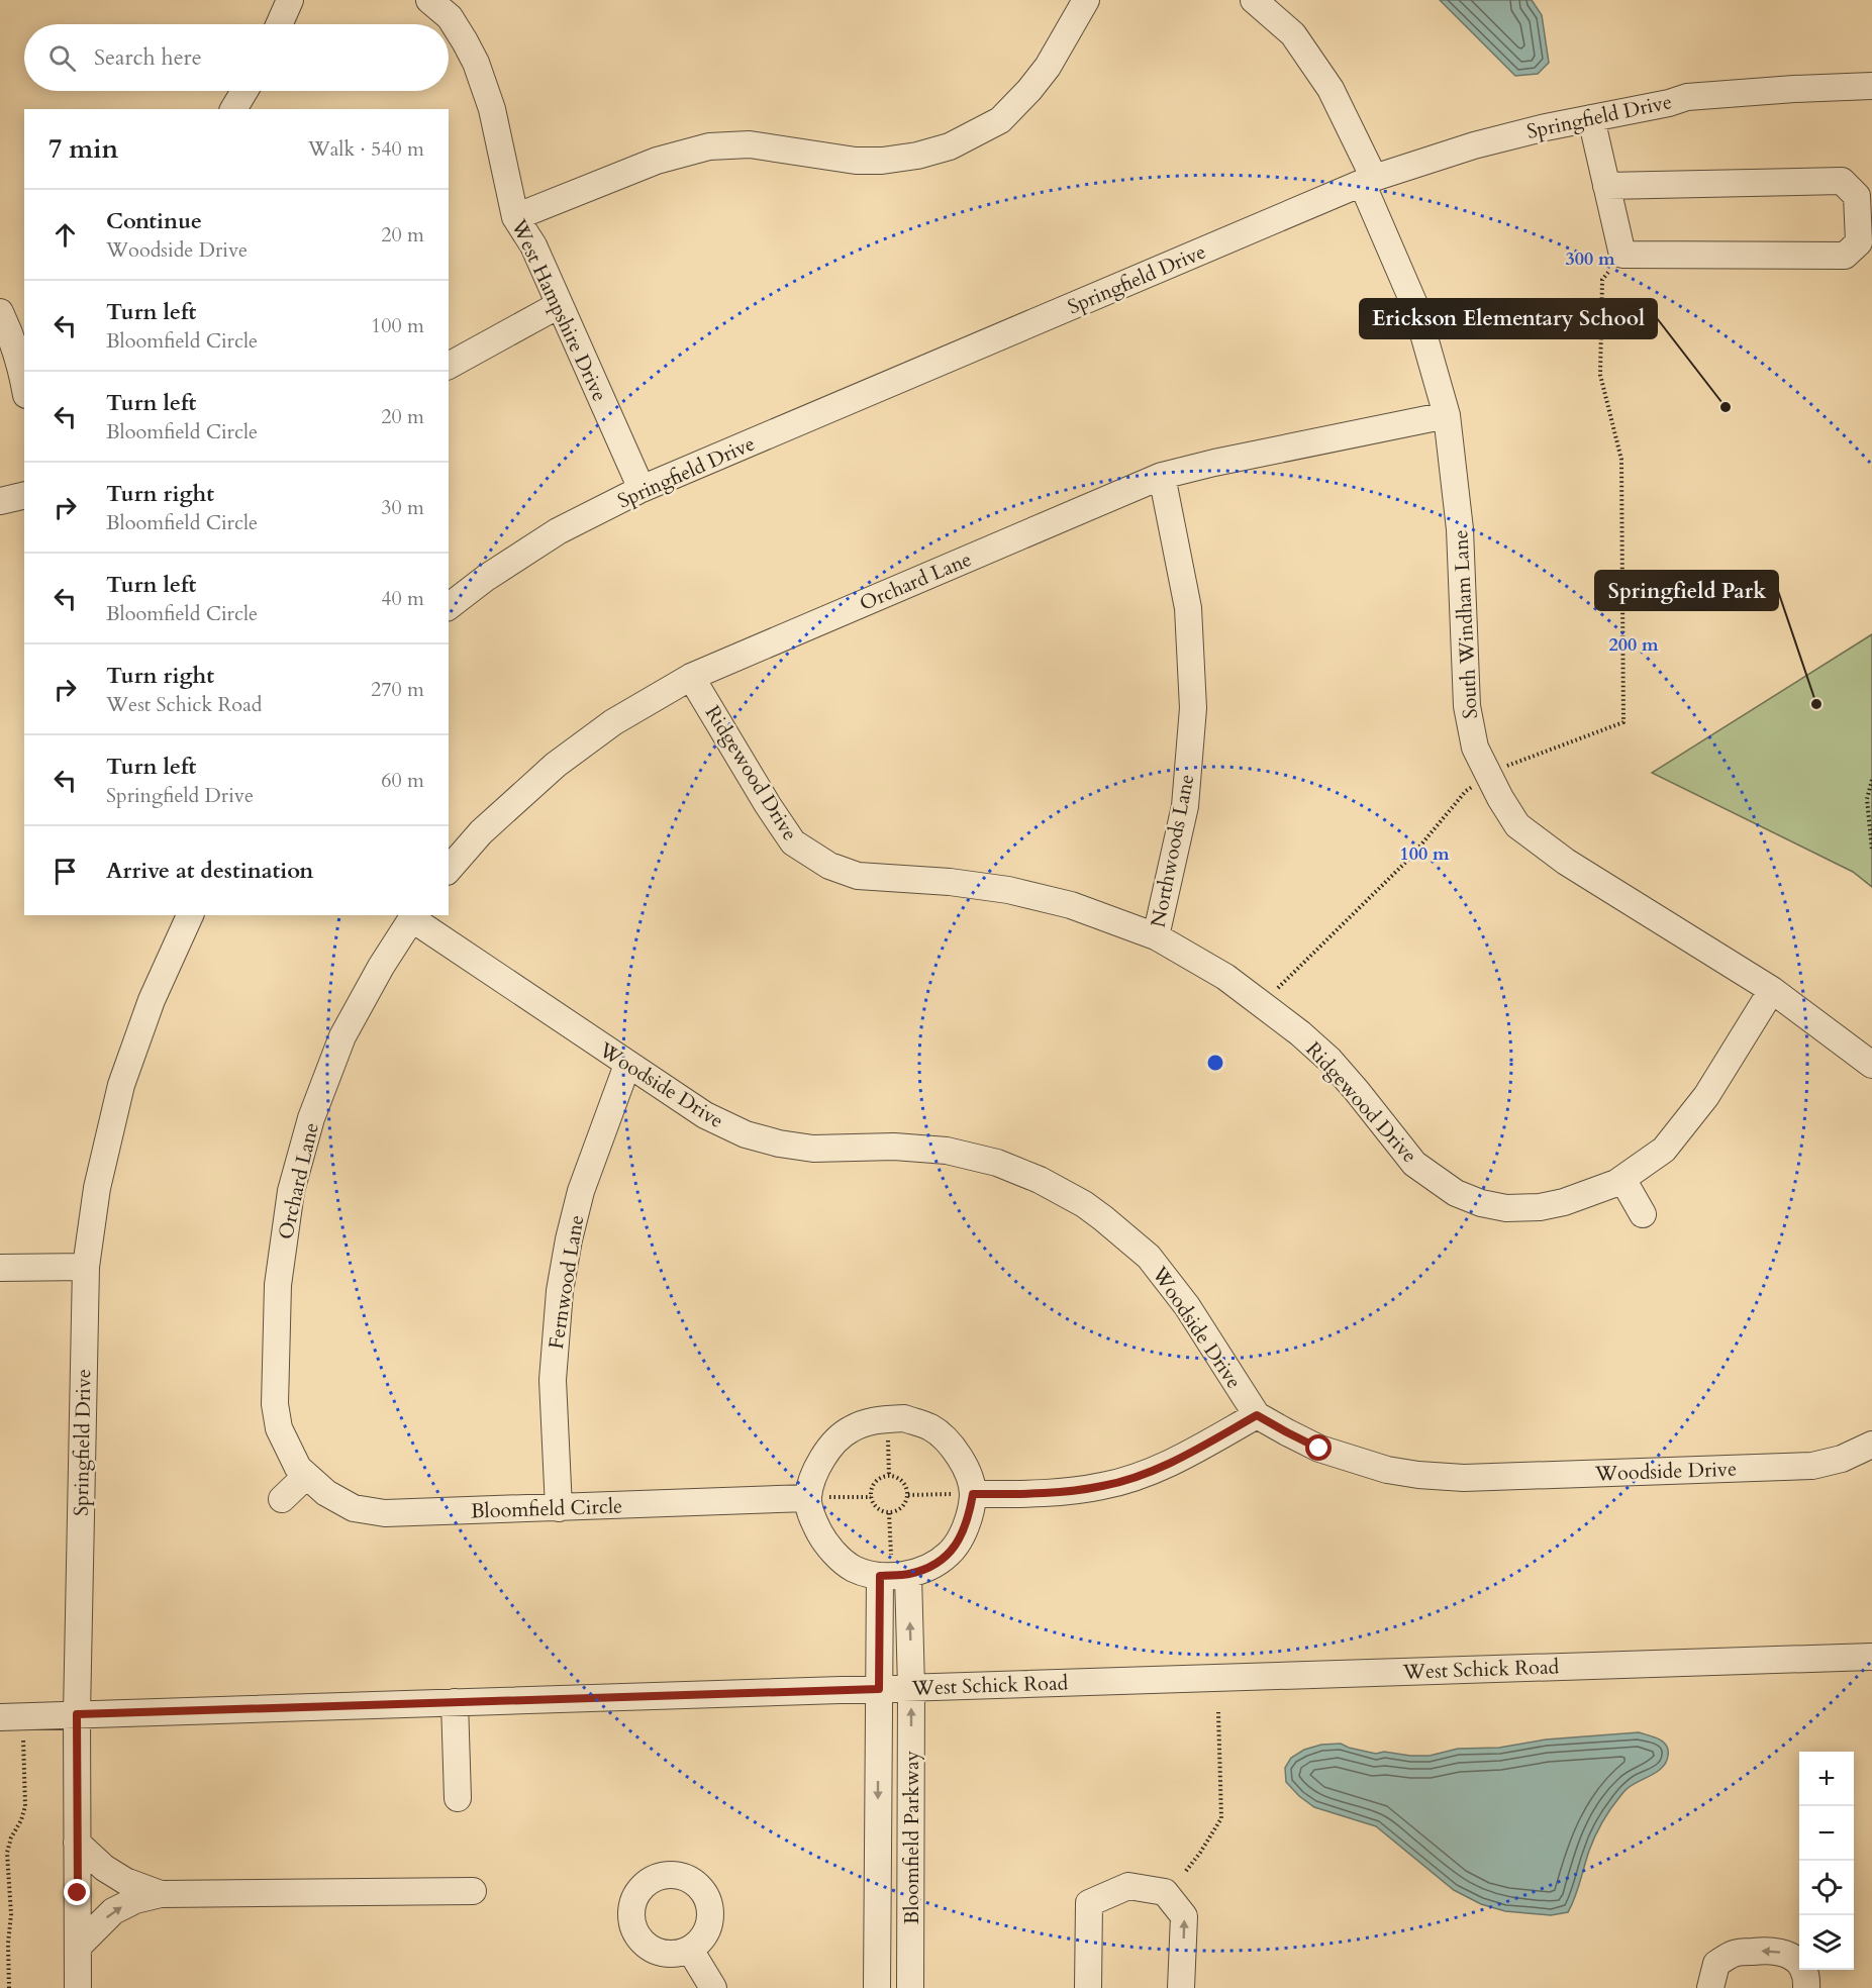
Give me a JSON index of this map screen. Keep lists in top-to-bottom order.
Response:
{
  "streets": {
    "street": [
      "Springfield Drive",
      "West Hampshire Drive",
      "Orchard Lane",
      "South Windham Lane",
      "Ridgewood Drive",
      "Northwoods Lane",
      "Woodside Drive",
      "Fernwood Lane",
      "Bloomfield Circle",
      "West Schick Road",
      "Bloomfield Parkway"
    ]
  },
  "crossings": [
    ["Springfield Drive", "West Hampshire Drive"],
    ["Springfield Drive", "South Windham Lane"],
    ["Springfield Drive", "West Schick Road"],
    ["Orchard Lane", "South Windham Lane"],
    ["Orchard Lane", "Ridgewood Drive"],
    ["Orchard Lane", "Northwoods Lane"],
    ["Orchard Lane", "Woodside Drive"],
    ["Orchard Lane", "Bloomfield Circle"],
    ["South Windham Lane", "Ridgewood Drive"],
    ["Ridgewood Drive", "Northwoods Lane"],
    ["Woodside Drive", "Fernwood Lane"],
    ["Fernwood Lane", "Bloomfield Circle"],
    ["West Schick Road", "Bloomfield Parkway"]
  ],
  "places": ["Erickson Elementary School", "Springfield Park"],
  "page": {
    "search": "Search here",
    "heading": ["7 min", "Walk · 540 m"],
    "list": [
      ["Continue", "Woodside Drive", "20 m"],
      ["Turn left", "Bloomfield Circle", "100 m"],
      ["Turn left", "Bloomfield Circle", "20 m"],
      ["Turn right", "Bloomfield Circle", "30 m"],
      ["Turn left", "Bloomfield Circle", "40 m"],
      ["Turn right", "West Schick Road", "270 m"],
      ["Turn left", "Springfield Drive", "60 m"],
      "Arrive at destination"
    ],
    "map_buttons": ["+", "−"]
  },
  "rings": ["300 m", "200 m", "100 m"]
}
